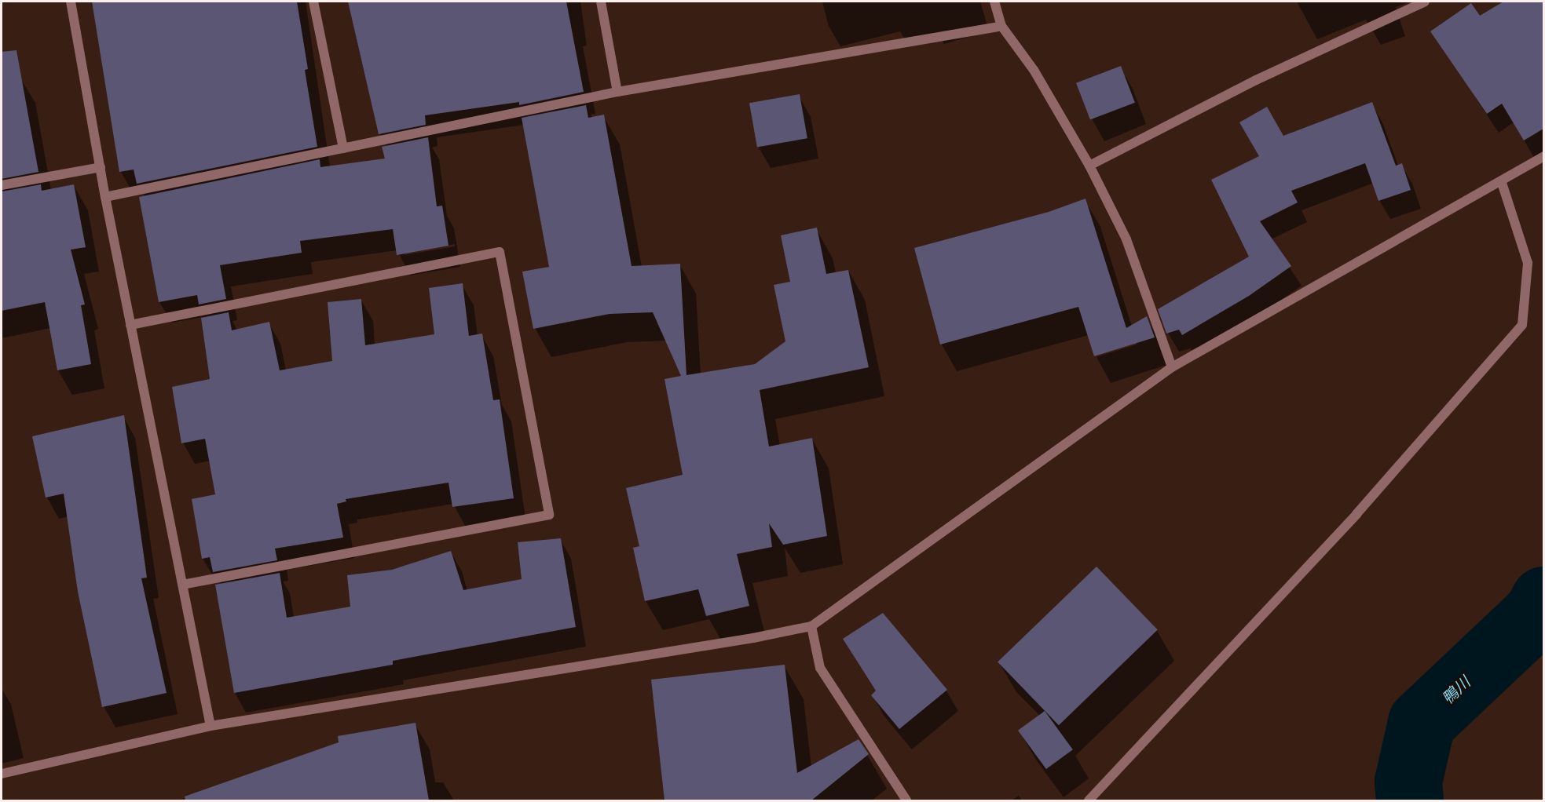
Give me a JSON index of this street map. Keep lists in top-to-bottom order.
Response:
{
  "water": ["鴨川"]
}
